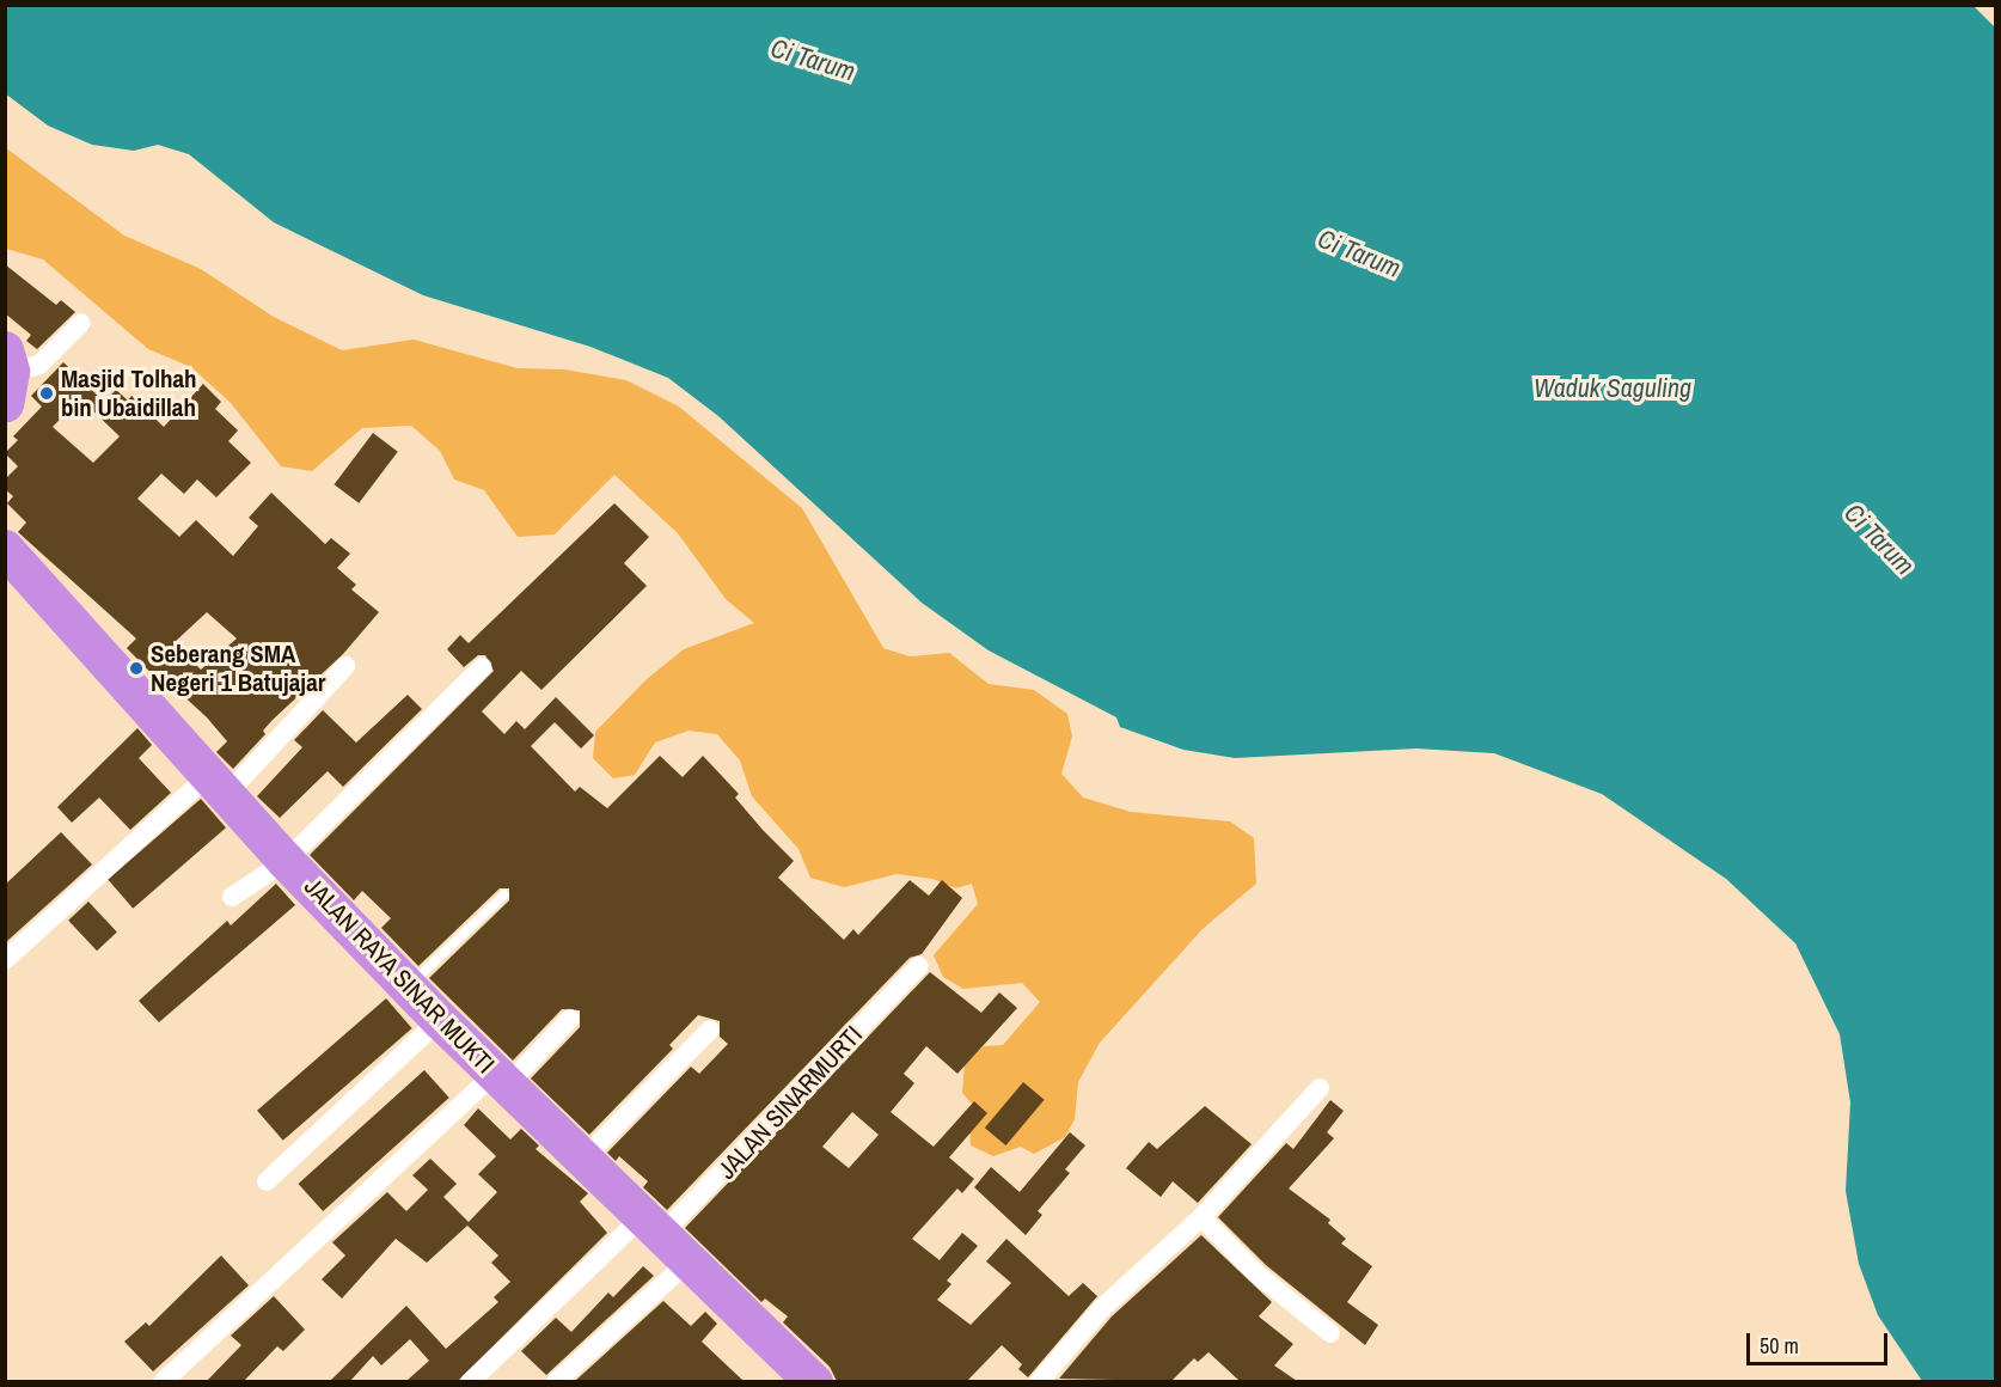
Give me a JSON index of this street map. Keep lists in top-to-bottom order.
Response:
{
  "streets": {
    "highway": ["JALAN RAYA SINAR MUKTI"],
    "street": ["JALAN SINARMURTI"]
  },
  "crossings": [
    ["JALAN RAYA SINAR MUKTI", "JALAN SINARMURTI"]
  ],
  "water": ["Ci Tarum", "Waduk Saguling"],
  "places": ["Masjid Tolhah bin Ubaidillah", "Seberang SMA Negeri 1 Batujajar"],
  "scale_bar": "50 m"
}
